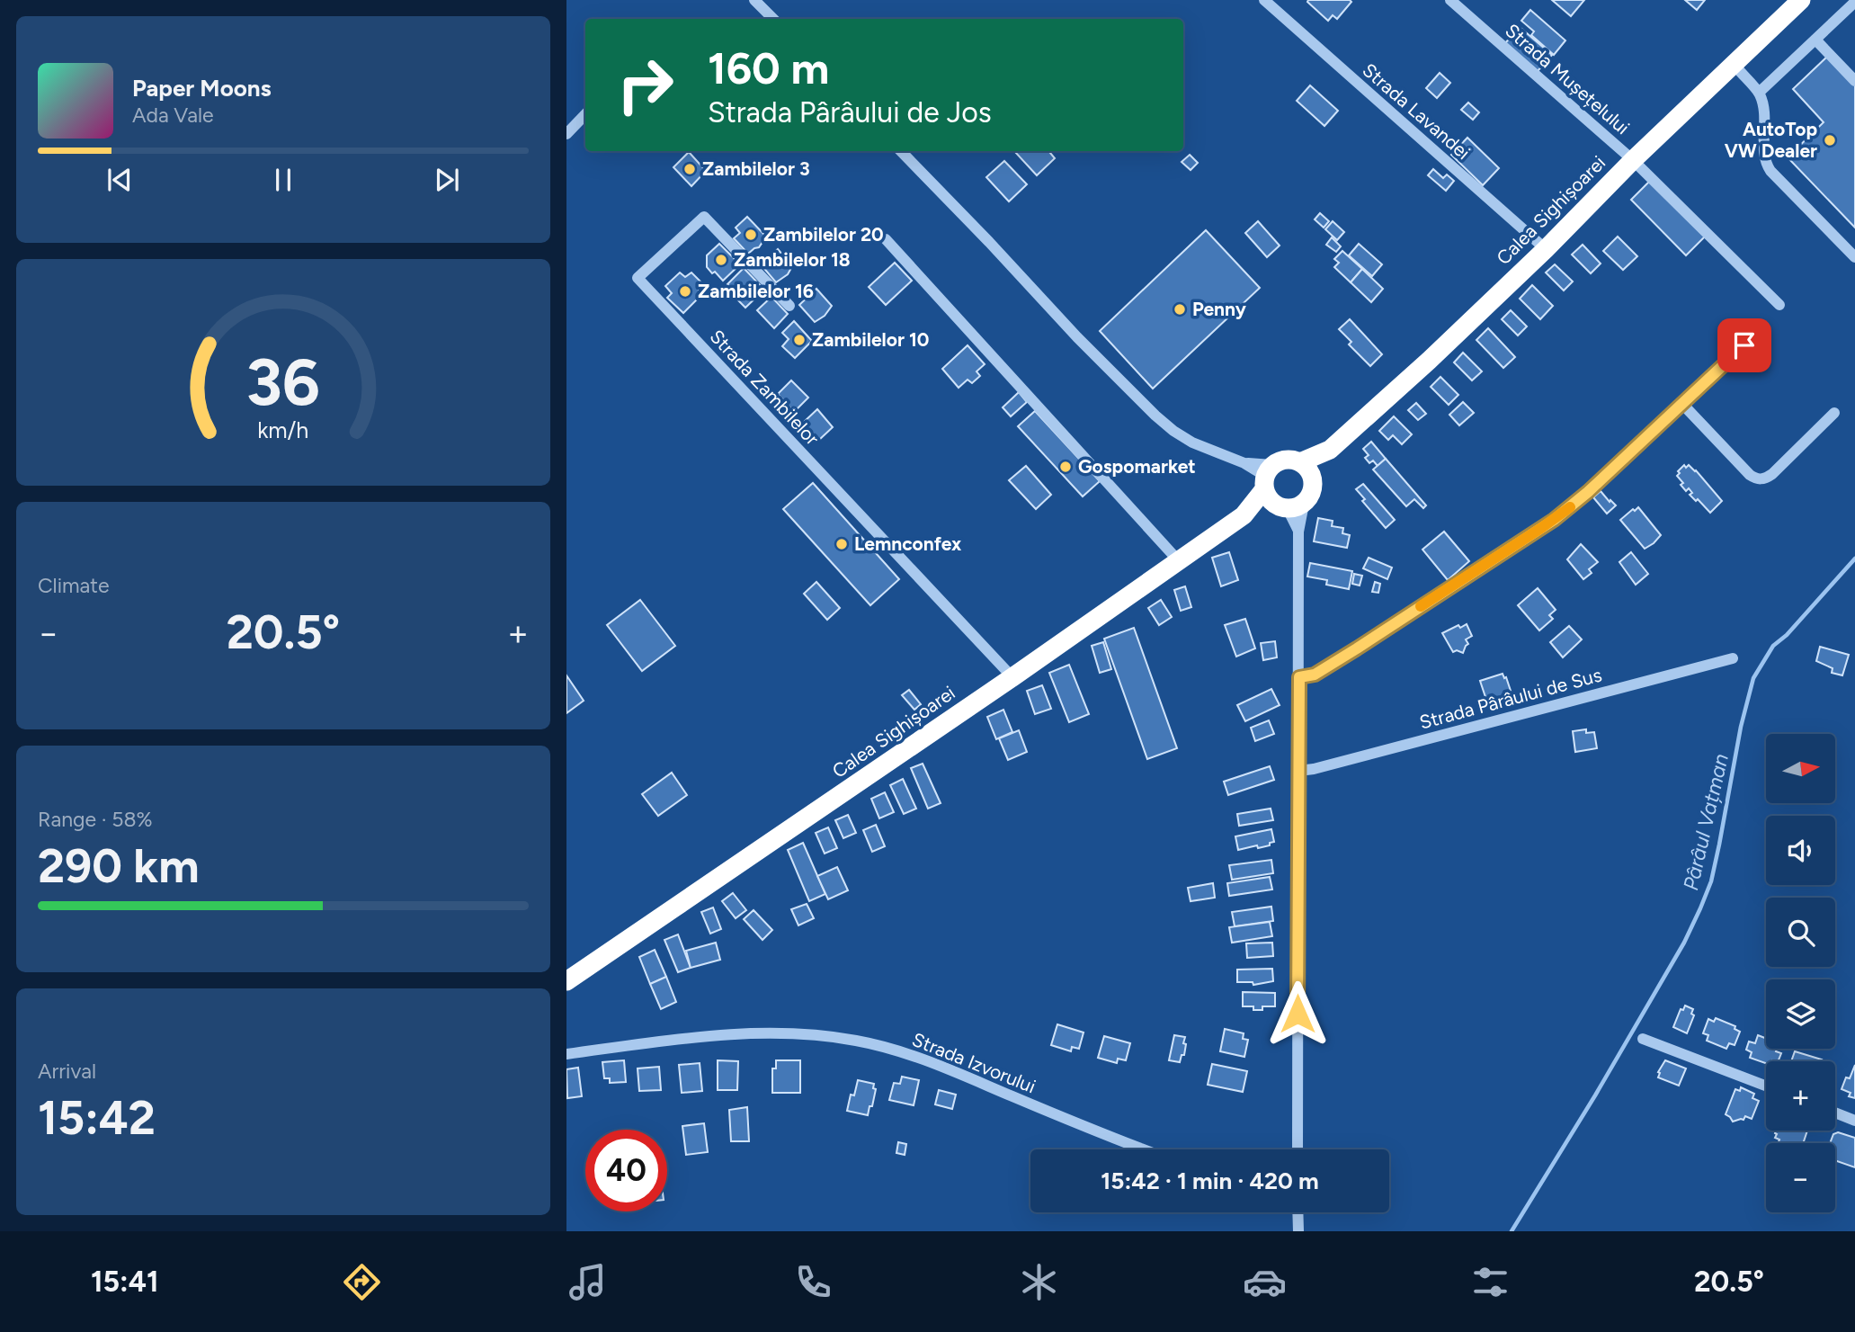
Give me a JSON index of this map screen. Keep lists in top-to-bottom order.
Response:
{
  "streets": {
    "highway": ["Calea Sighișoarei"],
    "street": [
      "Strada Mușețelului",
      "Strada Lavandei",
      "Strada Zambilelor",
      "Strada Pârâului de Sus",
      "Strada Izvorului"
    ]
  },
  "crossings": [
    ["Strada Mușețelului", "Calea Sighișoarei"],
    ["Strada Lavandei", "Calea Sighișoarei"],
    ["Calea Sighișoarei", "Strada Zambilelor"]
  ],
  "water": ["Pârâul Vațman"],
  "places": [
    "AutoTop VW Dealer",
    "Zambilelor 3",
    "Zambilelor 20",
    "Zambilelor 18",
    "Zambilelor 16",
    "Penny",
    "Zambilelor 10",
    "Gospomarket",
    "Lemnconfex"
  ],
  "north": "right",
  "page": {
    "turn": ["160 m", "Strada Pârâului de Jos"],
    "song": ["Paper Moons", "Ada Vale"],
    "tile": [
      "Climate",
      ["Range · 58%", "290 km"],
      ["Arrival", "15:42"]
    ],
    "heat": ["−", "20.5°", "+"],
    "map_buttons": ["+", "−"],
    "limit": "40",
    "trip": "15:42 · 1 min · 420 m",
    "tabs": ["15:41", "20.5°"],
    "gauge": ["36", "km/h"]
  }
}
